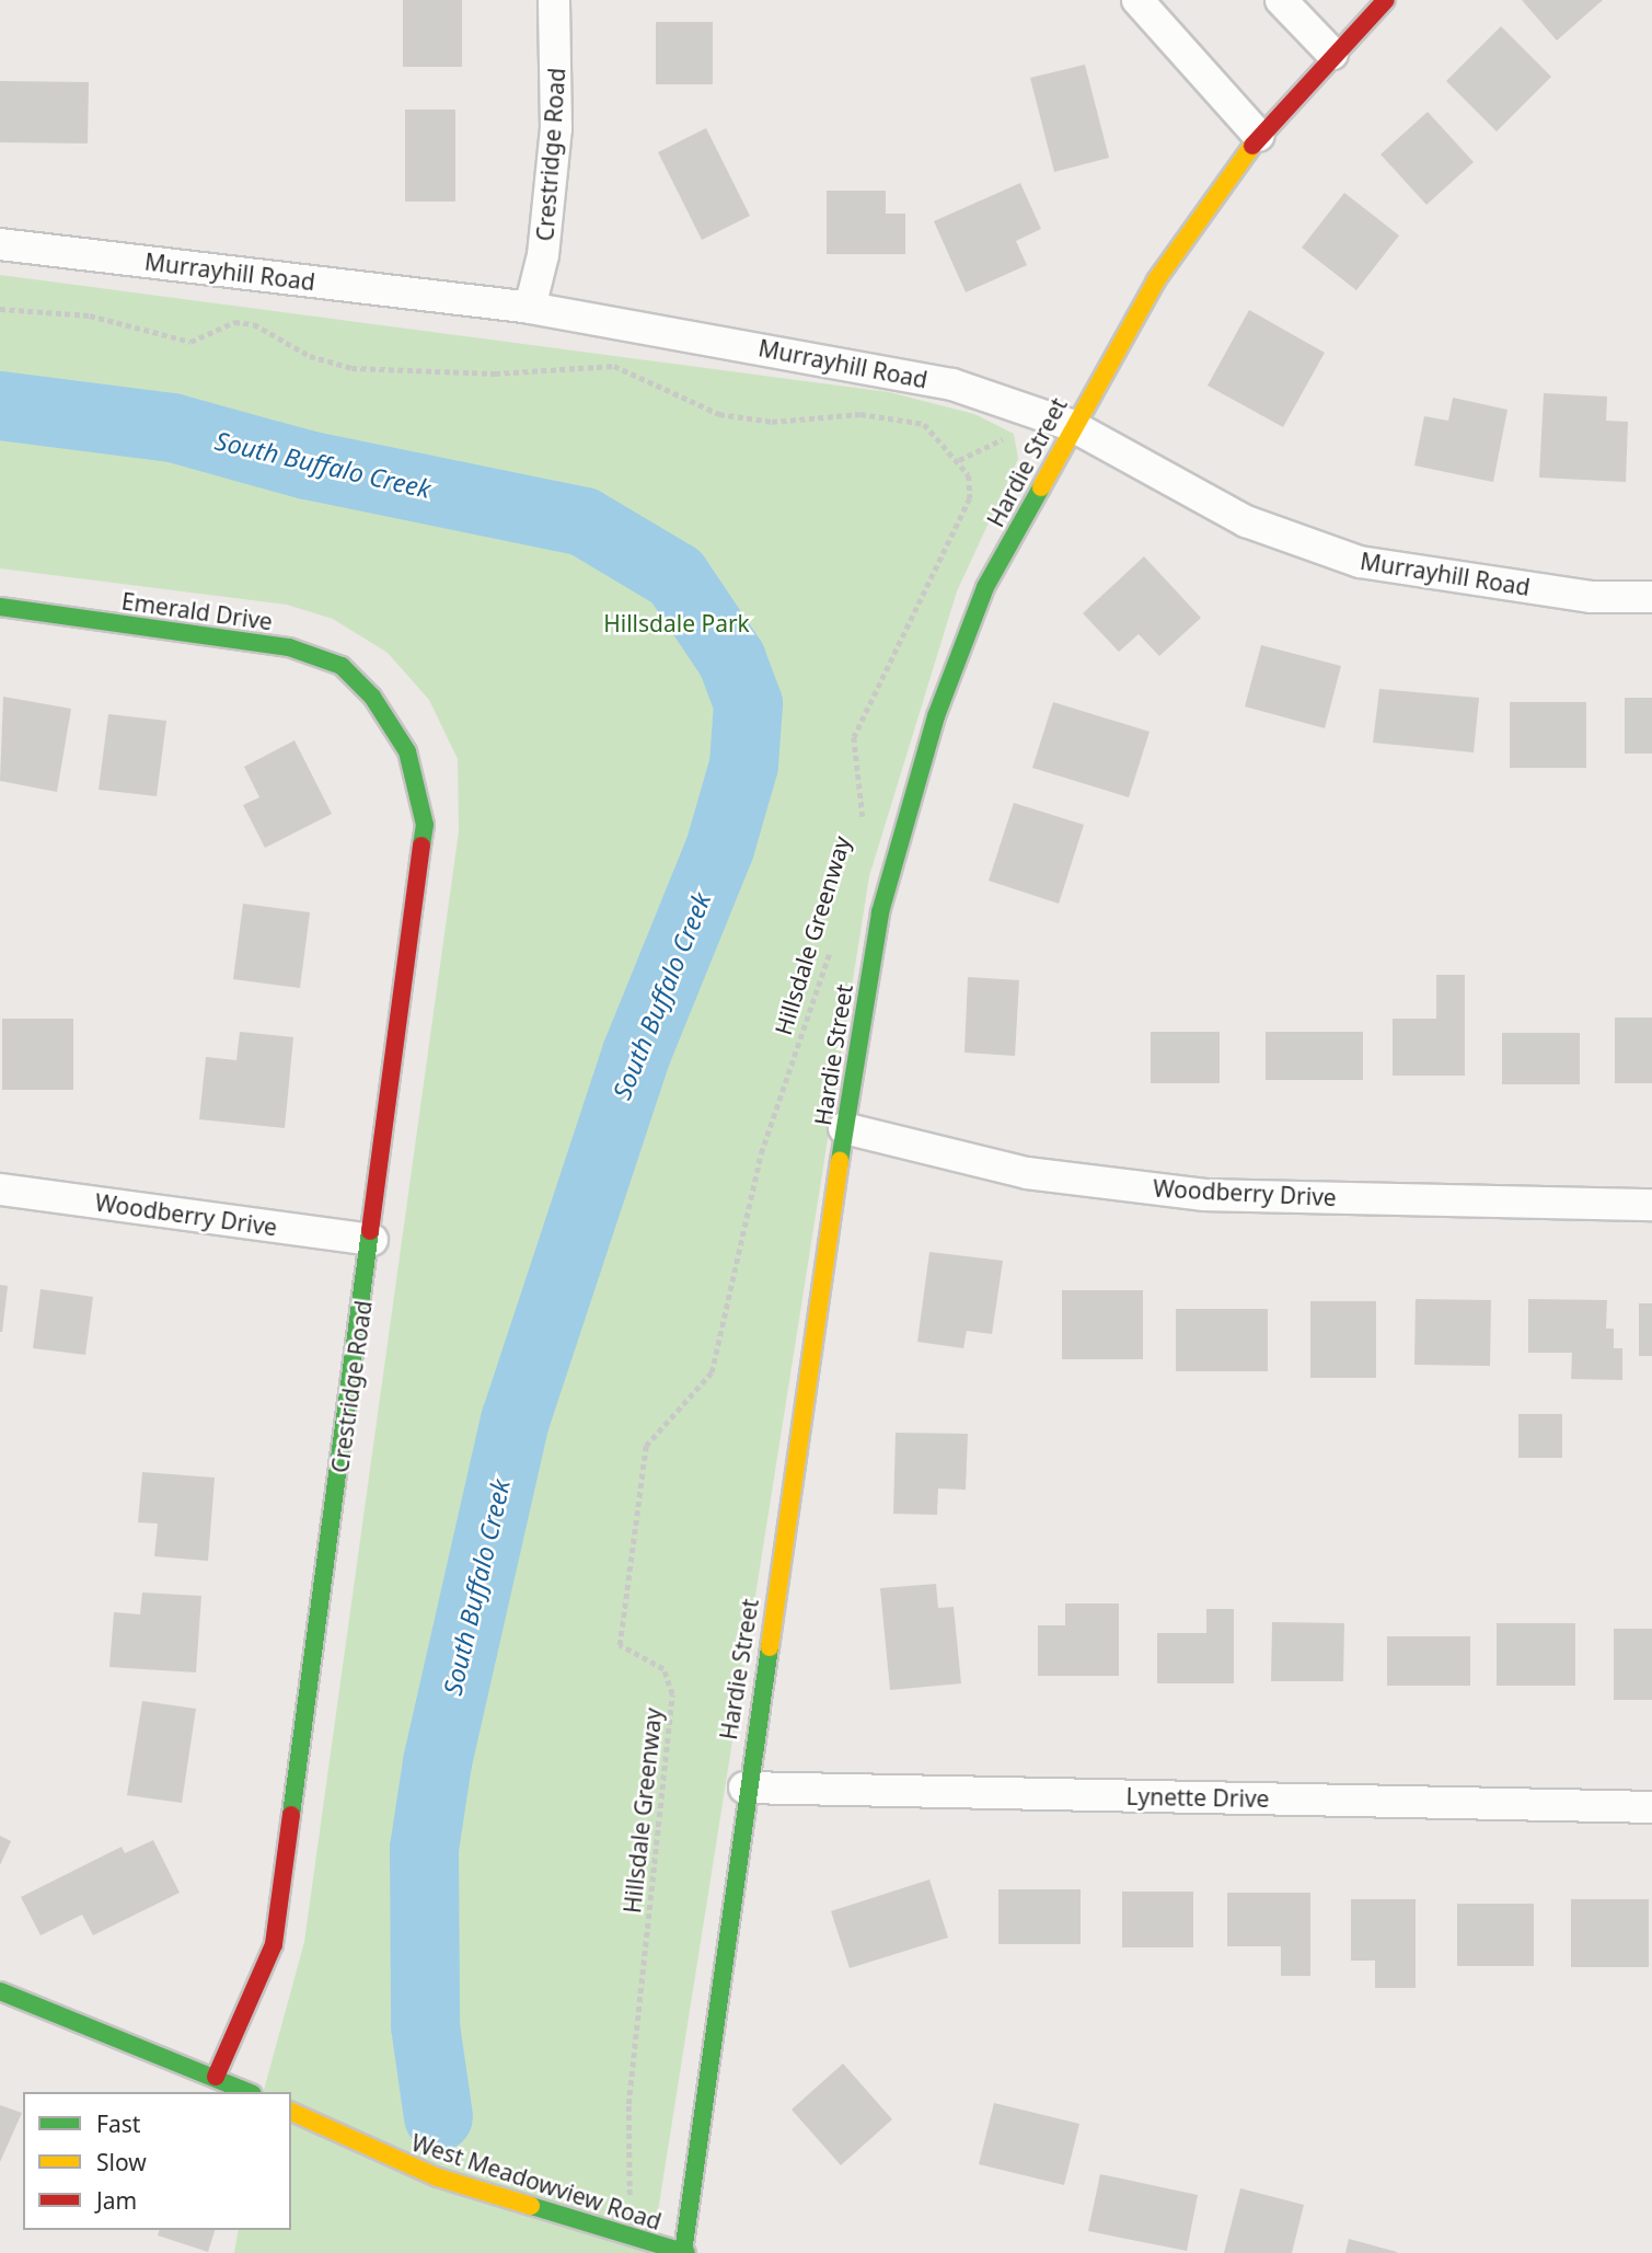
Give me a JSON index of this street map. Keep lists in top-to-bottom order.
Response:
{
  "streets": {
    "street": [
      "Crestridge Road",
      "Murrayhill Road",
      "Hardie Street",
      "Emerald Drive",
      "Woodberry Drive",
      "Lynette Drive",
      "West Meadowview Road"
    ],
    "path": ["Hillsdale Greenway"]
  },
  "crossings": [
    ["Crestridge Road", "Murrayhill Road"],
    ["Crestridge Road", "Emerald Drive"],
    ["Crestridge Road", "Woodberry Drive"],
    ["Murrayhill Road", "Hardie Street"],
    ["Hardie Street", "Woodberry Drive"],
    ["Hardie Street", "Lynette Drive"],
    ["Hardie Street", "West Meadowview Road"],
    ["Hillsdale Greenway", "West Meadowview Road"]
  ],
  "water": ["South Buffalo Creek"],
  "parks": ["Hillsdale Park"],
  "legend": ["Fast", "Slow", "Jam"]
}
